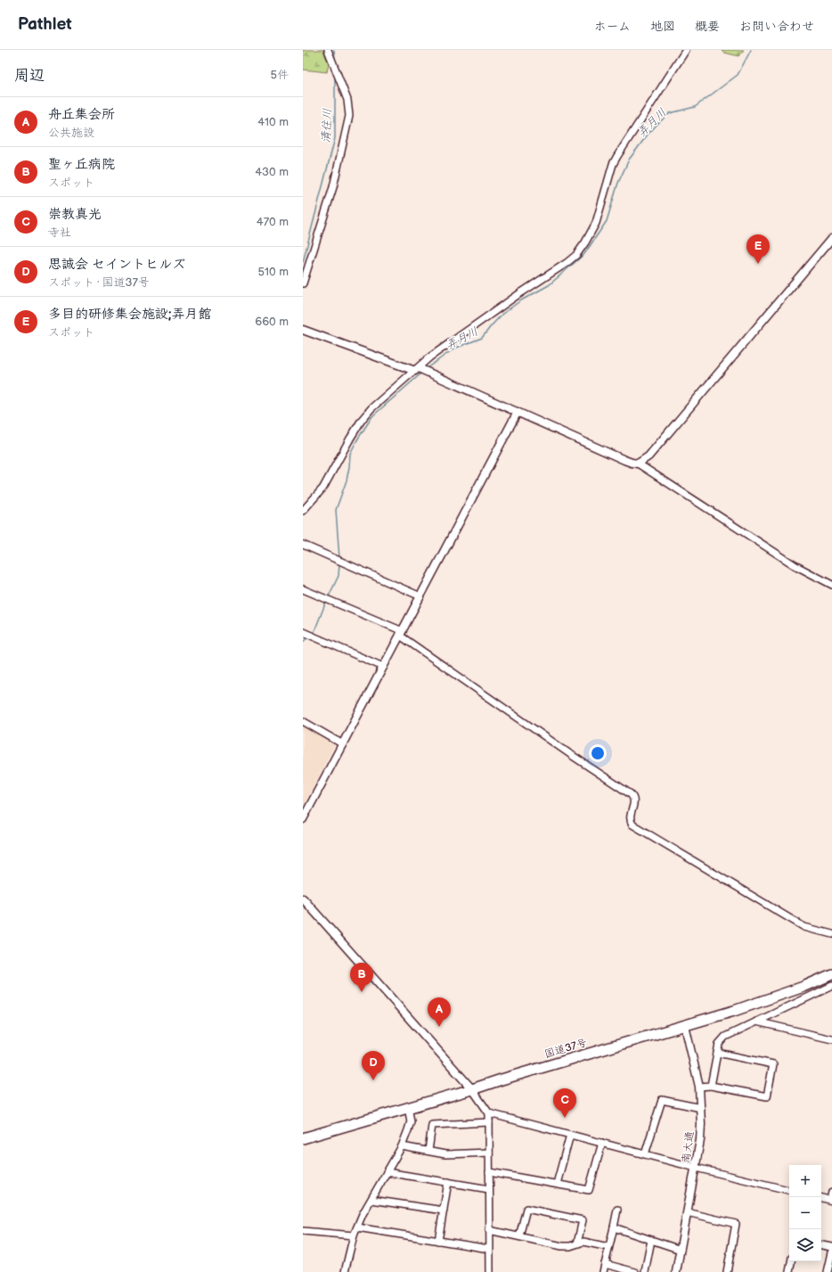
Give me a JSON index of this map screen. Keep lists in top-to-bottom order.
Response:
{
  "streets": {
    "highway": ["国道37号"],
    "street": ["南大通"]
  },
  "crossings": [
    ["国道37号", "南大通"]
  ],
  "water": ["弄月川", "清住川"],
  "page": {
    "header": "Pathlet",
    "nav": [
      "ホーム",
      "地図",
      "概要",
      "お問い合わせ"
    ],
    "heading": ["周辺", "5件"],
    "list": [
      {
        "mark": "A",
        "name": "舟丘集会所",
        "note": "公共施設",
        "value": "410 m"
      },
      {
        "mark": "B",
        "name": "聖ヶ丘病院",
        "note": "スポット",
        "value": "430 m"
      },
      {
        "mark": "C",
        "name": "崇教真光",
        "note": "寺社",
        "value": "470 m"
      },
      {
        "mark": "D",
        "name": "思誠会 セイントヒルズ",
        "note": "スポット · 国道37号",
        "value": "510 m"
      },
      {
        "mark": "E",
        "name": "多目的研修集会施設;弄月館",
        "note": "スポット",
        "value": "660 m"
      }
    ],
    "pins": [
      "E",
      "B",
      "A",
      "D",
      "C"
    ],
    "map_buttons": ["+", "−"]
  }
}
